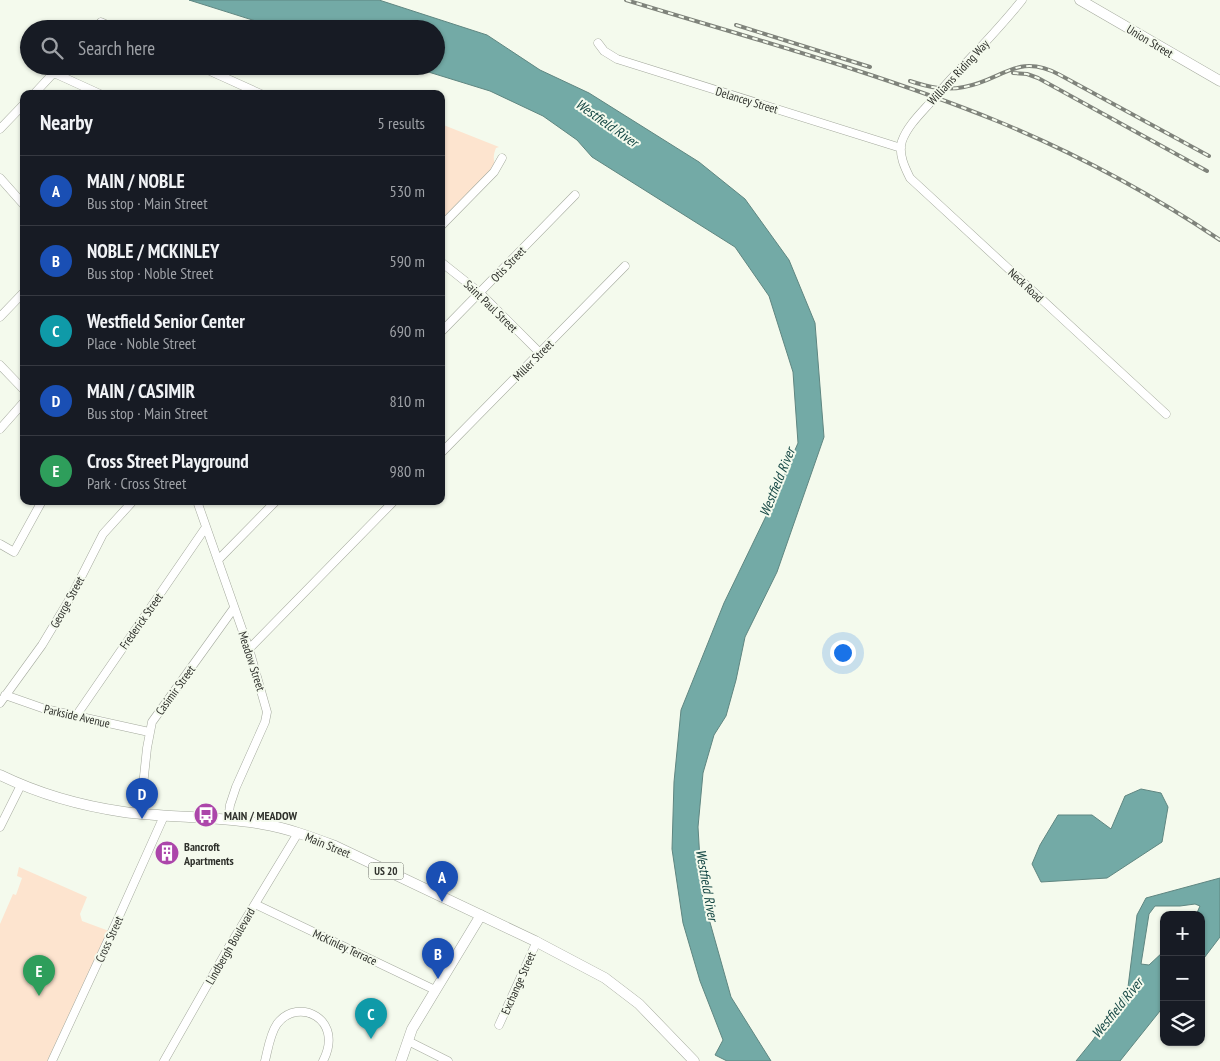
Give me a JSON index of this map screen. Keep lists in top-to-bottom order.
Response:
{
  "streets": {
    "main road": ["Union Street", "Main Street", "US 20"],
    "street": [
      "Williams Riding Way",
      "Delancey Street",
      "Otis Street",
      "Neck Road",
      "Saint Paul Street",
      "Miller Street",
      "George Street",
      "Frederick Street",
      "Meadow Street",
      "Casimir Street",
      "Parkside Avenue",
      "Cross Street",
      "Lindbergh Boulevard",
      "McKinley Terrace",
      "Exchange Street"
    ]
  },
  "crossings": [
    ["Williams Riding Way", "Delancey Street"],
    ["Williams Riding Way", "Neck Road"],
    ["Delancey Street", "Neck Road"],
    ["Otis Street", "Saint Paul Street"],
    ["Saint Paul Street", "Miller Street"],
    ["George Street", "Parkside Avenue"],
    ["Frederick Street", "Meadow Street"],
    ["Frederick Street", "Parkside Avenue"],
    ["Meadow Street", "Casimir Street"],
    ["Meadow Street", "Main Street"],
    ["Casimir Street", "Parkside Avenue"],
    ["Casimir Street", "Main Street"],
    ["Main Street", "Cross Street"],
    ["Main Street", "Lindbergh Boulevard"],
    ["Main Street", "Exchange Street"],
    ["Lindbergh Boulevard", "McKinley Terrace"]
  ],
  "water": ["Westfield River"],
  "places": {
    "bus stop": ["MAIN / MEADOW"],
    "building": ["Bancroft Apartments"]
  },
  "page": {
    "search": "Search here",
    "heading": ["Nearby", "5 results"],
    "list": [
      {
        "mark": "A",
        "name": "MAIN / NOBLE",
        "note": "Bus stop · Main Street",
        "value": "530 m"
      },
      {
        "mark": "B",
        "name": "NOBLE / MCKINLEY",
        "note": "Bus stop · Noble Street",
        "value": "590 m"
      },
      {
        "mark": "C",
        "name": "Westfield Senior Center",
        "note": "Place · Noble Street",
        "value": "690 m"
      },
      {
        "mark": "D",
        "name": "MAIN / CASIMIR",
        "note": "Bus stop · Main Street",
        "value": "810 m"
      },
      {
        "mark": "E",
        "name": "Cross Street Playground",
        "note": "Park · Cross Street",
        "value": "980 m"
      }
    ],
    "pins": [
      "D",
      "A",
      "B",
      "E",
      "C"
    ],
    "map_buttons": ["+", "−"]
  }
}
